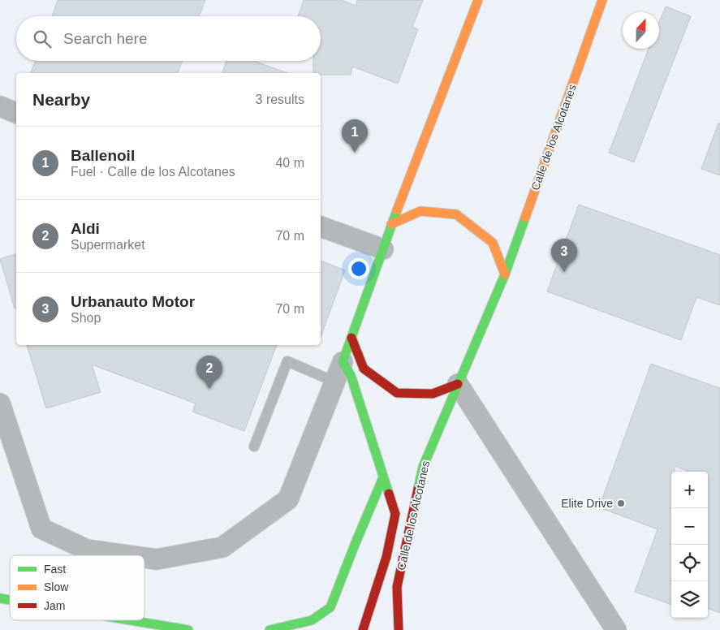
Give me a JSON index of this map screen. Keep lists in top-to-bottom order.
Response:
{
  "streets": {
    "street": ["Calle de los Alcotanes"]
  },
  "places": ["Elite Drive"],
  "legend": ["Fast", "Slow", "Jam"],
  "north": "top",
  "page": {
    "search": "Search here",
    "heading": ["Nearby", "3 results"],
    "pins": ["1", "3", "2"],
    "list": [
      {
        "mark": "1",
        "name": "Ballenoil",
        "note": "Fuel · Calle de los Alcotanes",
        "value": "40 m"
      },
      {
        "mark": "2",
        "name": "Aldi",
        "note": "Supermarket",
        "value": "70 m"
      },
      {
        "mark": "3",
        "name": "Urbanauto Motor",
        "note": "Shop",
        "value": "70 m"
      }
    ],
    "map_buttons": ["+", "−"]
  }
}
